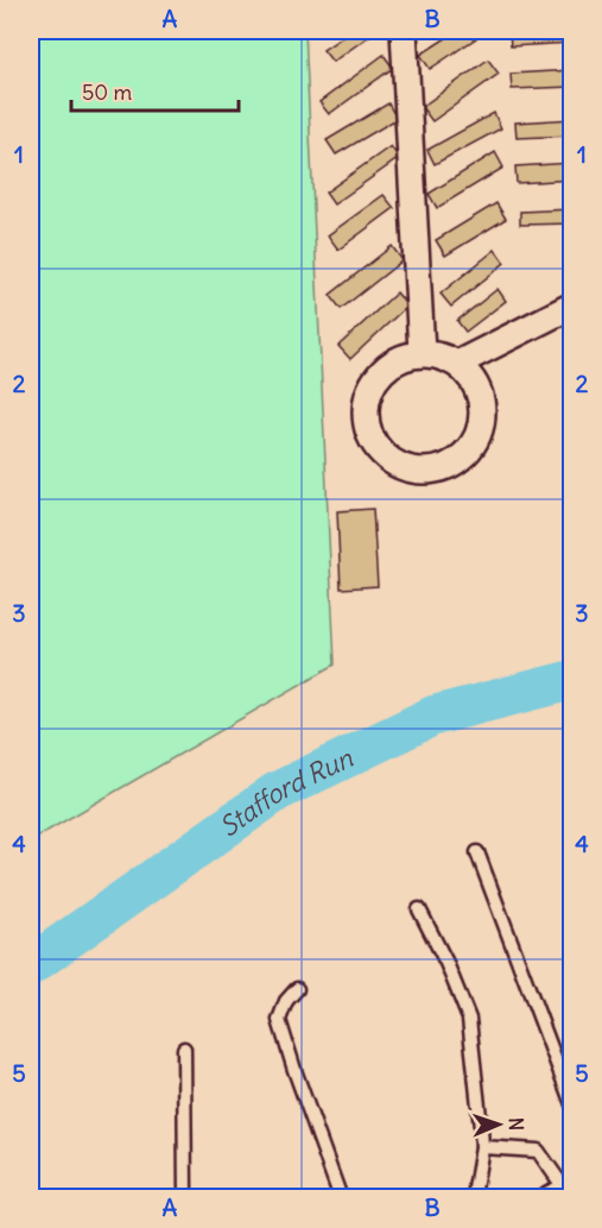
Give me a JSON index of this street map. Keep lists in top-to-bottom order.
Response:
{
  "water": ["Stafford Run"],
  "scale_bar": "50 m",
  "north": "right",
  "grid": {
    "columns": ["A", "B"],
    "rows": [
      "1",
      "2",
      "3",
      "4",
      "5"
    ]
  }
}
